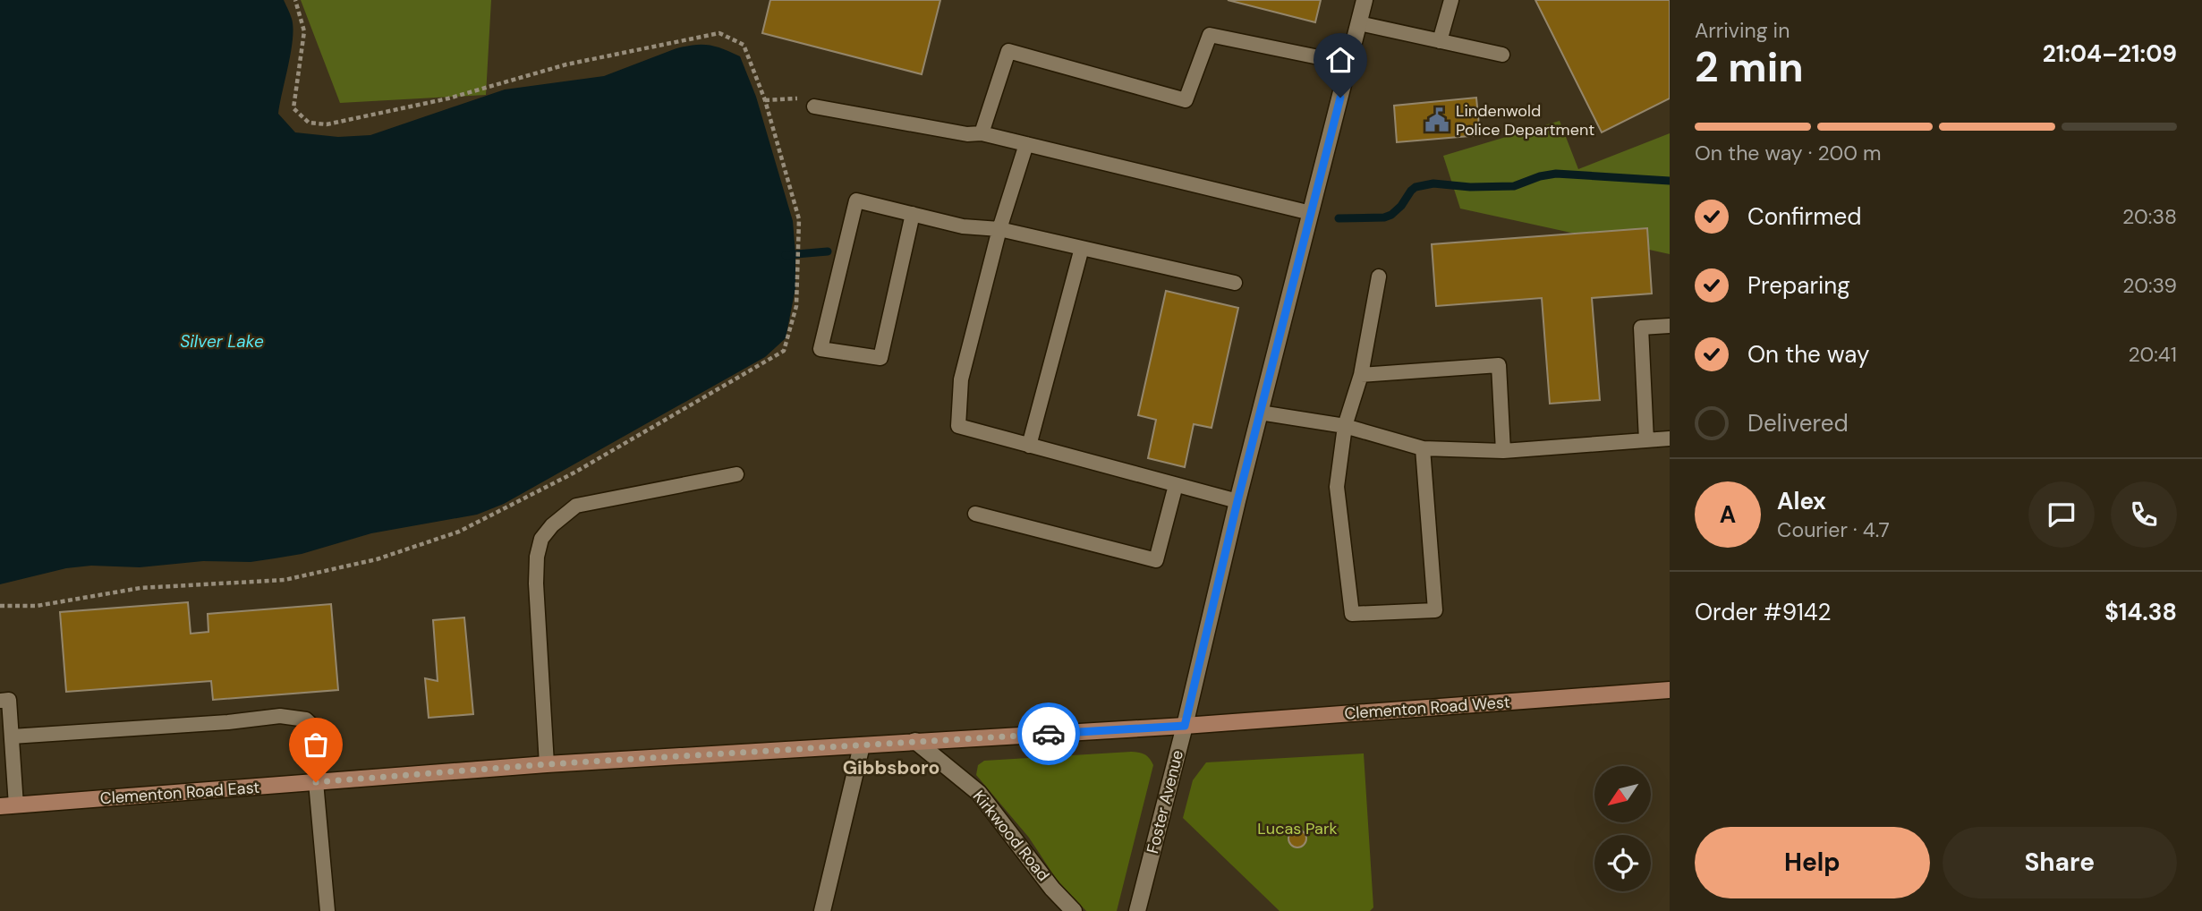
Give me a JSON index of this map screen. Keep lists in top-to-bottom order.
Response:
{
  "streets": {
    "main road": ["Clementon Road West", "Clementon Road East"],
    "street": ["Foster Avenue", "Kirkwood Road"]
  },
  "crossings": [
    ["Clementon Road West", "Clementon Road East"],
    ["Clementon Road West", "Foster Avenue"],
    ["Clementon Road East", "Foster Avenue"],
    ["Clementon Road East", "Kirkwood Road"]
  ],
  "districts": ["Gibbsboro"],
  "water": ["Silver Lake"],
  "parks": ["Lucas Park"],
  "places": {
    "public building": ["Lindenwold Police Department"]
  },
  "north": "bottom left",
  "page": {
    "heading": ["2 min", "Arriving in", "21:04–21:09"],
    "panel": [
      "Alex",
      "Courier · 4.7",
      "Order #9142",
      "$14.38"
    ],
    "bar": "On the way · 200 m",
    "list": [
      ["Confirmed", "20:38"],
      ["Preparing", "20:39"],
      ["On the way", "20:41"],
      "Delivered"
    ],
    "round": "A",
    "buttons": ["Help", "Share"]
  }
}
